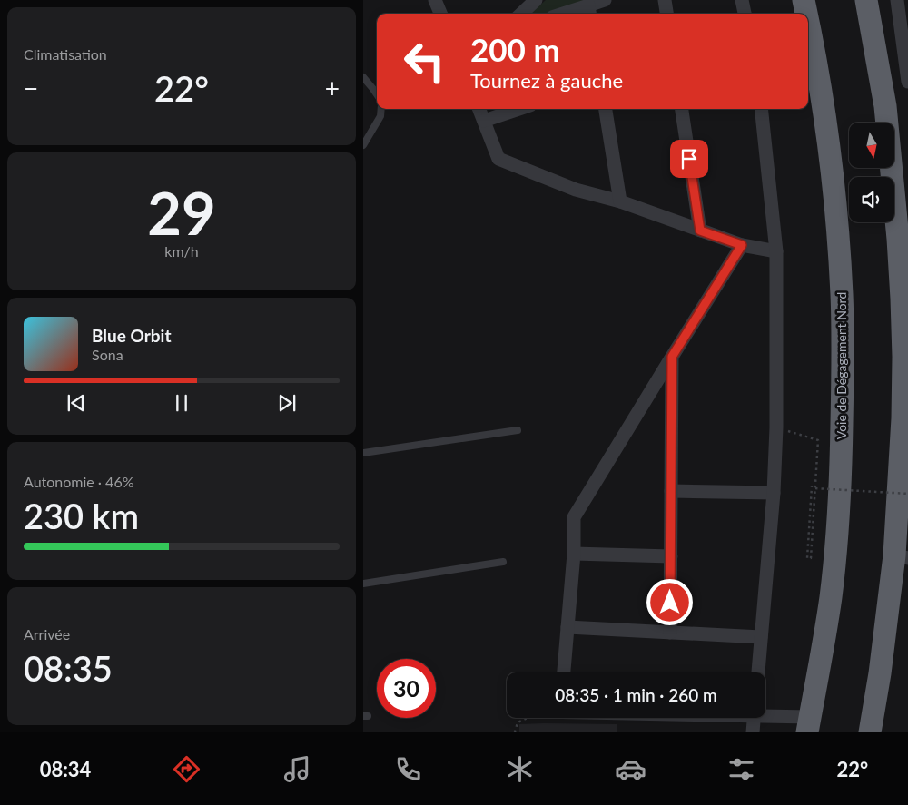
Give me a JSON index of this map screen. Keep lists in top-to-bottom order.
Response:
{
  "streets": {
    "highway": ["Voie de Dégagement Nord"]
  },
  "north": "bottom",
  "page": {
    "tile": [
      "Climatisation",
      ["29", "km/h"],
      ["Autonomie · 46%", "230 km"],
      ["Arrivée", "08:35"]
    ],
    "turn": ["200 m", "Tournez à gauche"],
    "heat": ["−", "22°", "+"],
    "song": ["Blue Orbit", "Sona"],
    "limit": "30",
    "trip": "08:35 · 1 min · 260 m",
    "tabs": ["08:34", "22°"]
  }
}
